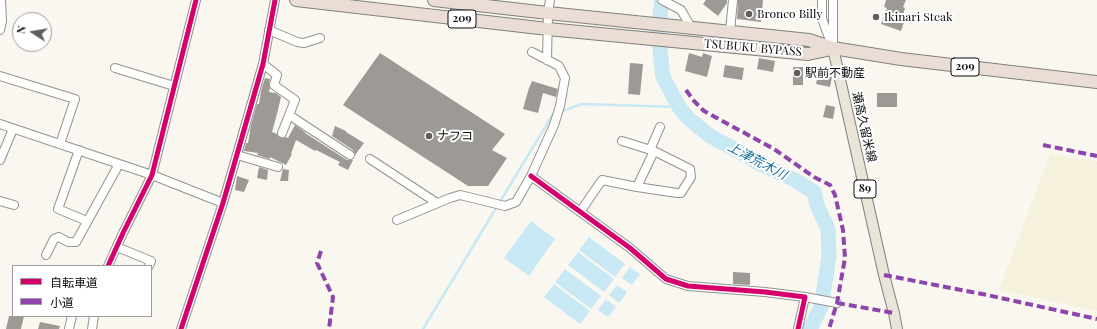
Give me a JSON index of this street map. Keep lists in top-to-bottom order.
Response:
{
  "streets": {
    "highway": ["209", "TSUBUKU BYPASS"],
    "main road": ["瀬高久留米線", "89"]
  },
  "crossings": [
    ["209", "TSUBUKU BYPASS"],
    ["209", "瀬高久留米線"],
    ["TSUBUKU BYPASS", "瀬高久留米線"]
  ],
  "water": ["上津荒木川"],
  "places": [
    "Bronco Billy",
    "Ikinari Steak",
    "駅前不動産",
    "ナフコ"
  ],
  "legend": ["自転車道", "小道"],
  "north": "left"
}
